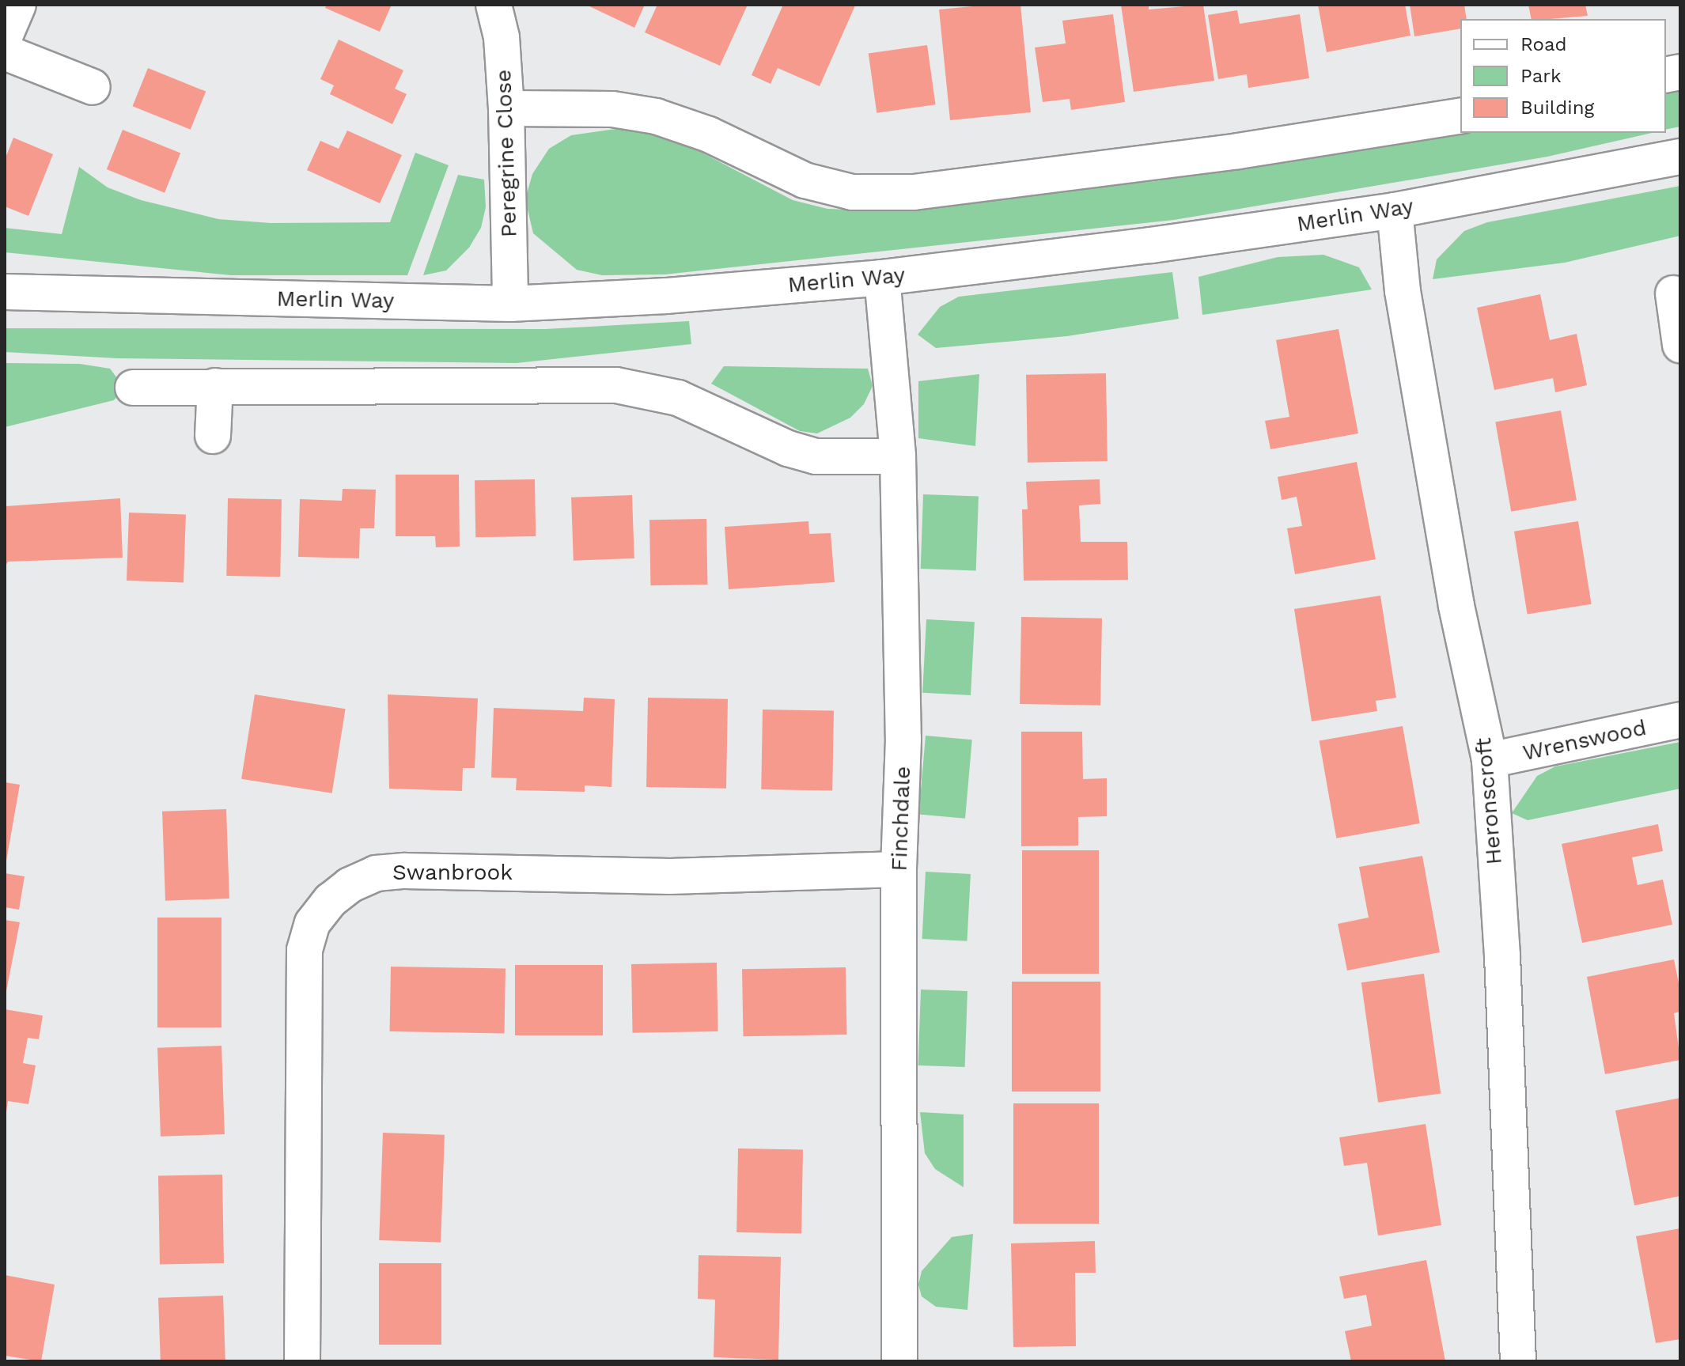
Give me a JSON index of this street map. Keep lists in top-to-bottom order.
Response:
{
  "streets": {
    "street": [
      "Peregrine Close",
      "Merlin Way",
      "Wrenswood",
      "Heronscroft",
      "Finchdale",
      "Swanbrook"
    ]
  },
  "crossings": [
    ["Peregrine Close", "Merlin Way"],
    ["Merlin Way", "Heronscroft"],
    ["Merlin Way", "Finchdale"],
    ["Wrenswood", "Heronscroft"],
    ["Finchdale", "Swanbrook"]
  ],
  "legend": ["Road", "Park", "Building"]
}
